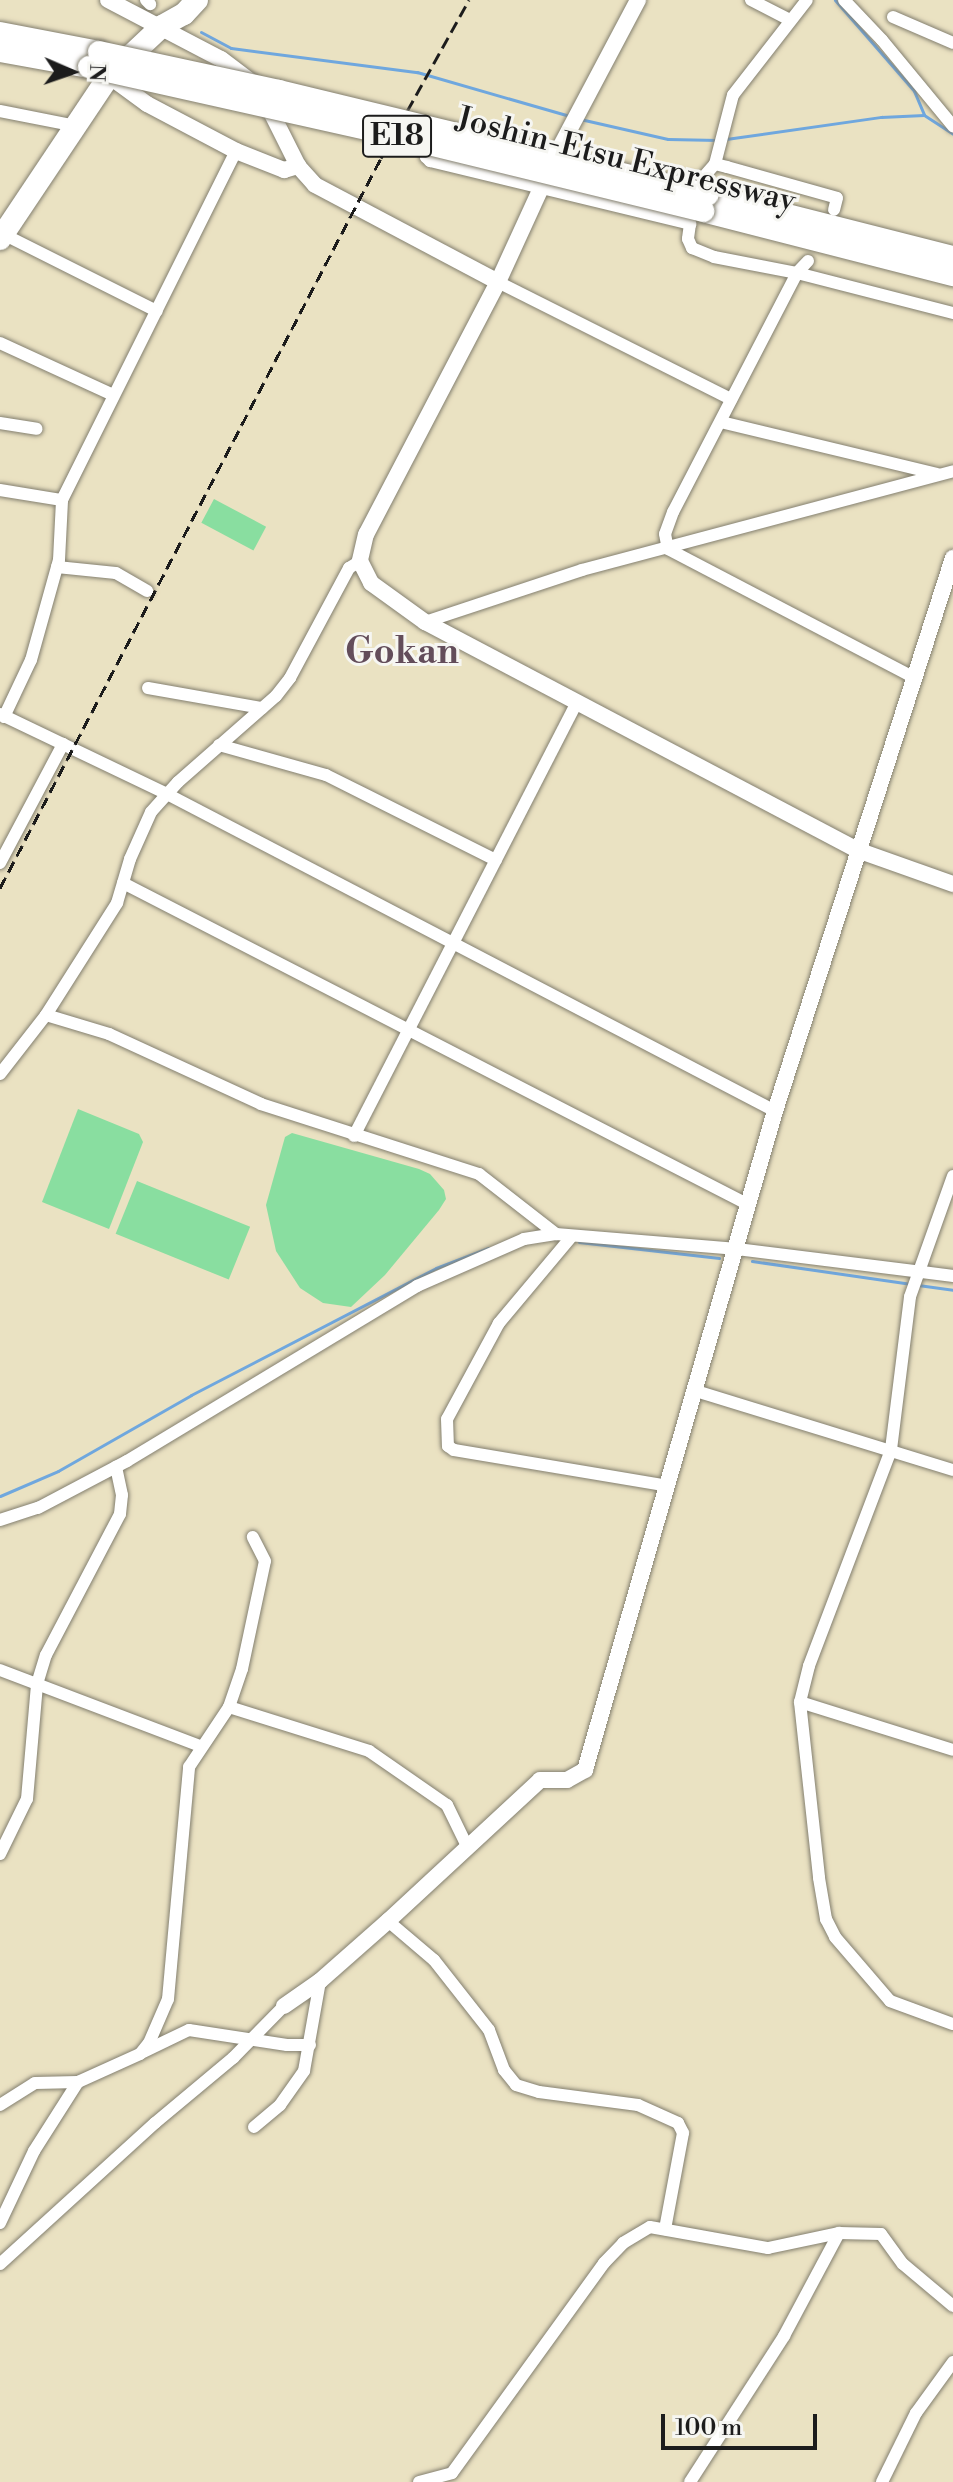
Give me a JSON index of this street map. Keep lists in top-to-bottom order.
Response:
{
  "streets": {
    "highway": ["E18", "Joshin-Etsu Expressway"]
  },
  "districts": ["Gokan"],
  "scale_bar": "100 m",
  "north": "right"
}
